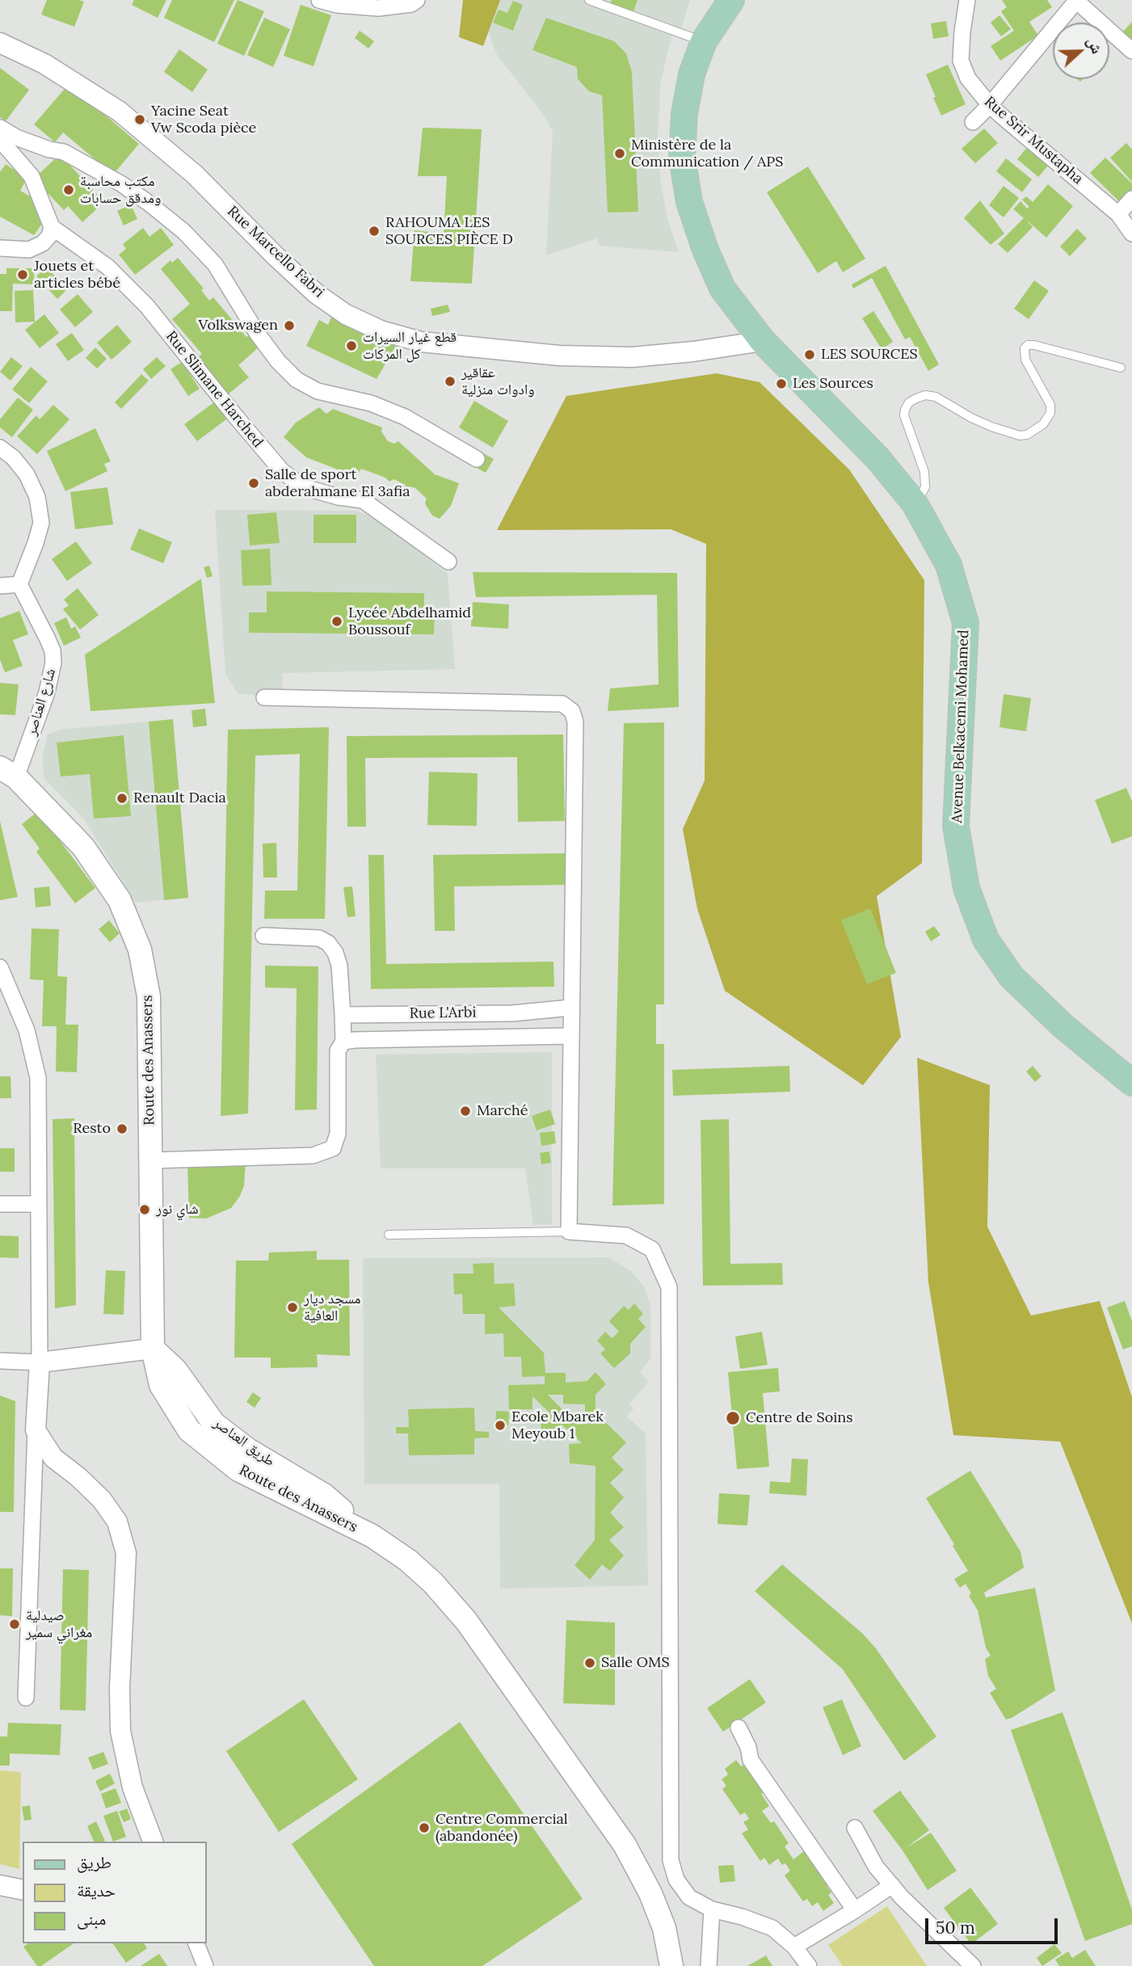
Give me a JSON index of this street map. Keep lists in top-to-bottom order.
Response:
{
  "streets": {
    "main road": ["Avenue Belkacemi Mohamed", "Route des Anassers", "طريق العناصر"],
    "street": [
      "Rue Srir Mustapha",
      "Rue Marcello Fabri",
      "Rue Slimane Harched",
      "شارع العناصر",
      "Rue L'Arbi"
    ]
  },
  "crossings": [
    ["Rue Marcello Fabri", "Avenue Belkacemi Mohamed"],
    ["شارع العناصر", "Route des Anassers"],
    ["Route des Anassers", "طريق العناصر"]
  ],
  "places": [
    "Yacine Seat Vw Scoda pièce",
    "Ministère de la Communication / APS",
    "مكتب محاسبة ومدقق حسابات",
    "RAHOUMA LES SOURCES PIÈCE D",
    "Jouets et articles bébé",
    "Volkswagen",
    "قطع غيار السيرات كل المركات",
    "LES SOURCES",
    "عقاقير وادوات منزلية",
    "Les Sources",
    "Salle de sport abderahmane El 3afia",
    "Lycée Abdelhamid Boussouf",
    "Renault Dacia",
    "Marché",
    "Resto",
    "شاي نور",
    "مسجد ديار العافية",
    "Centre de Soins",
    "Ecole Mbarek Meyoub 1",
    "صيدلية مغراني سمير",
    "Salle OMS",
    "Centre Commercial (abandonée)"
  ],
  "legend": ["طريق", "حديقة", "مبنى"],
  "scale_bar": "50 m",
  "north": "right"
}
